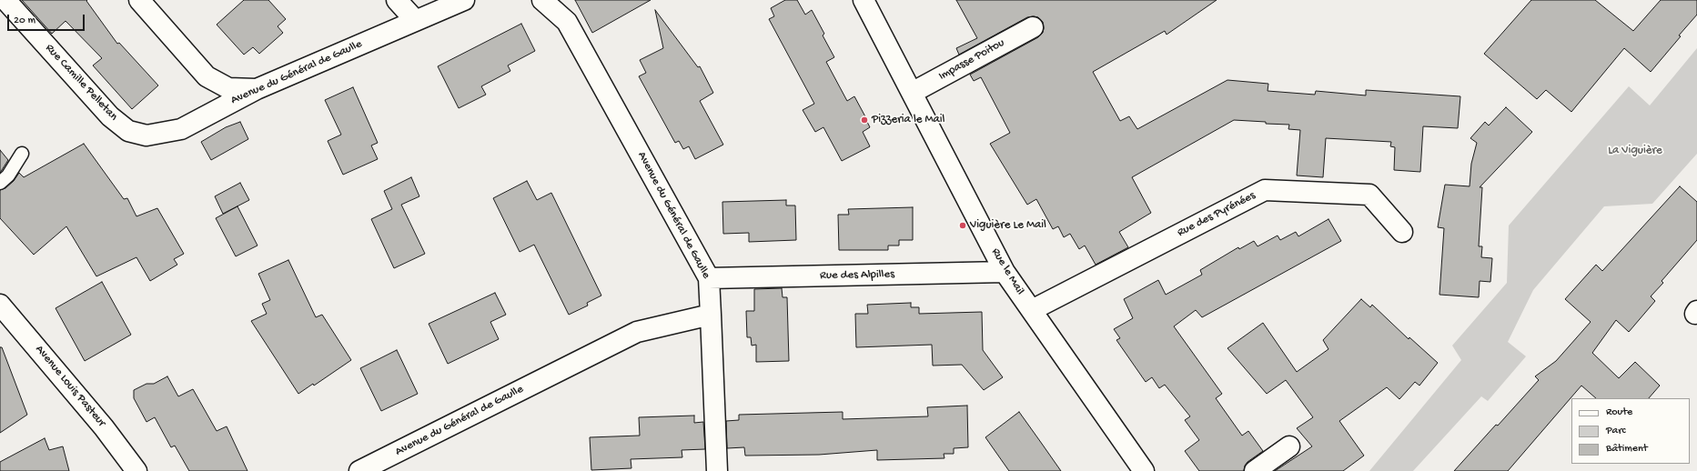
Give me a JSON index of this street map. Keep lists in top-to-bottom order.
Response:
{
  "streets": {
    "street": [
      "Impasse Poitou",
      "Avenue du Général de Gaulle",
      "Rue Camille Pelletan",
      "Rue des Pyrénées",
      "Rue le Mail",
      "Rue des Alpilles",
      "Avenue Louis Pasteur"
    ]
  },
  "crossings": [
    ["Impasse Poitou", "Rue le Mail"],
    ["Avenue du Général de Gaulle", "Rue Camille Pelletan"],
    ["Avenue du Général de Gaulle", "Rue des Alpilles"],
    ["Rue des Pyrénées", "Rue le Mail"],
    ["Rue le Mail", "Rue des Alpilles"]
  ],
  "parks": ["La Viguière"],
  "places": ["Pizzeria le Mail", "Viguière Le Mail"],
  "legend": ["Route", "Parc", "Bâtiment"],
  "scale_bar": "20 m"
}
